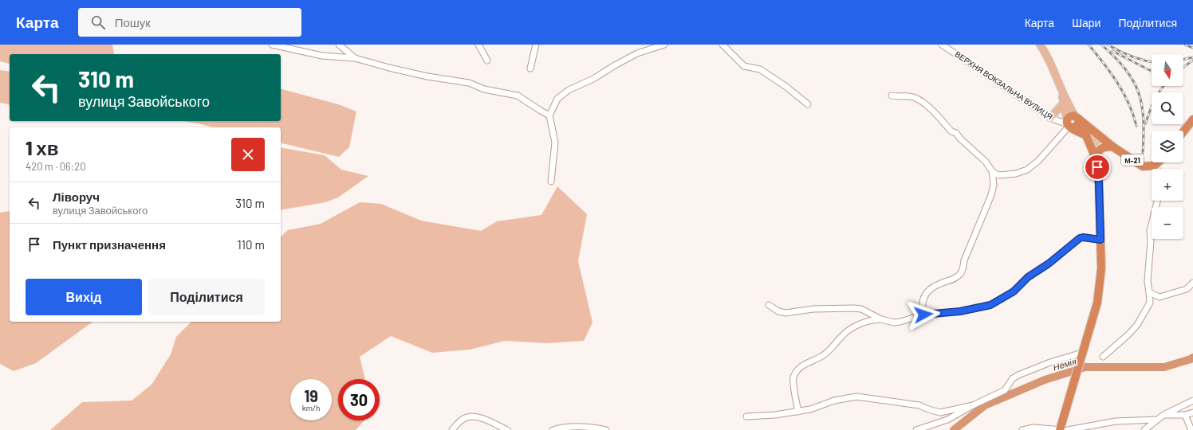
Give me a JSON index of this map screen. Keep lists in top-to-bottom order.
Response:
{
  "streets": {
    "highway": ["М-21"],
    "street": ["ВЕРХНЯ ВОКЗАЛЬНА ВУЛИЦЯ"]
  },
  "crossings": [
    ["ВЕРХНЯ ВОКЗАЛЬНА ВУЛИЦЯ", "М-21"]
  ],
  "water": ["Немія"],
  "north": "bottom",
  "page": {
    "header": "Карта",
    "search": "Пошук",
    "nav": ["Карта", "Шари", "Поділитися"],
    "map_buttons": ["+", "−"],
    "turn": ["310 m", "вулиця Завойського"],
    "heading": ["1 хв", "420 m · 06:20"],
    "list": [
      {
        "name": "Ліворуч",
        "note": "вулиця Завойського",
        "value": "310 m"
      },
      {
        "name": "Пункт призначення",
        "value": "110 m"
      }
    ],
    "buttons": ["Вихід", "Поділитися"],
    "speed": "19 km/h",
    "limit": "30"
  }
}
